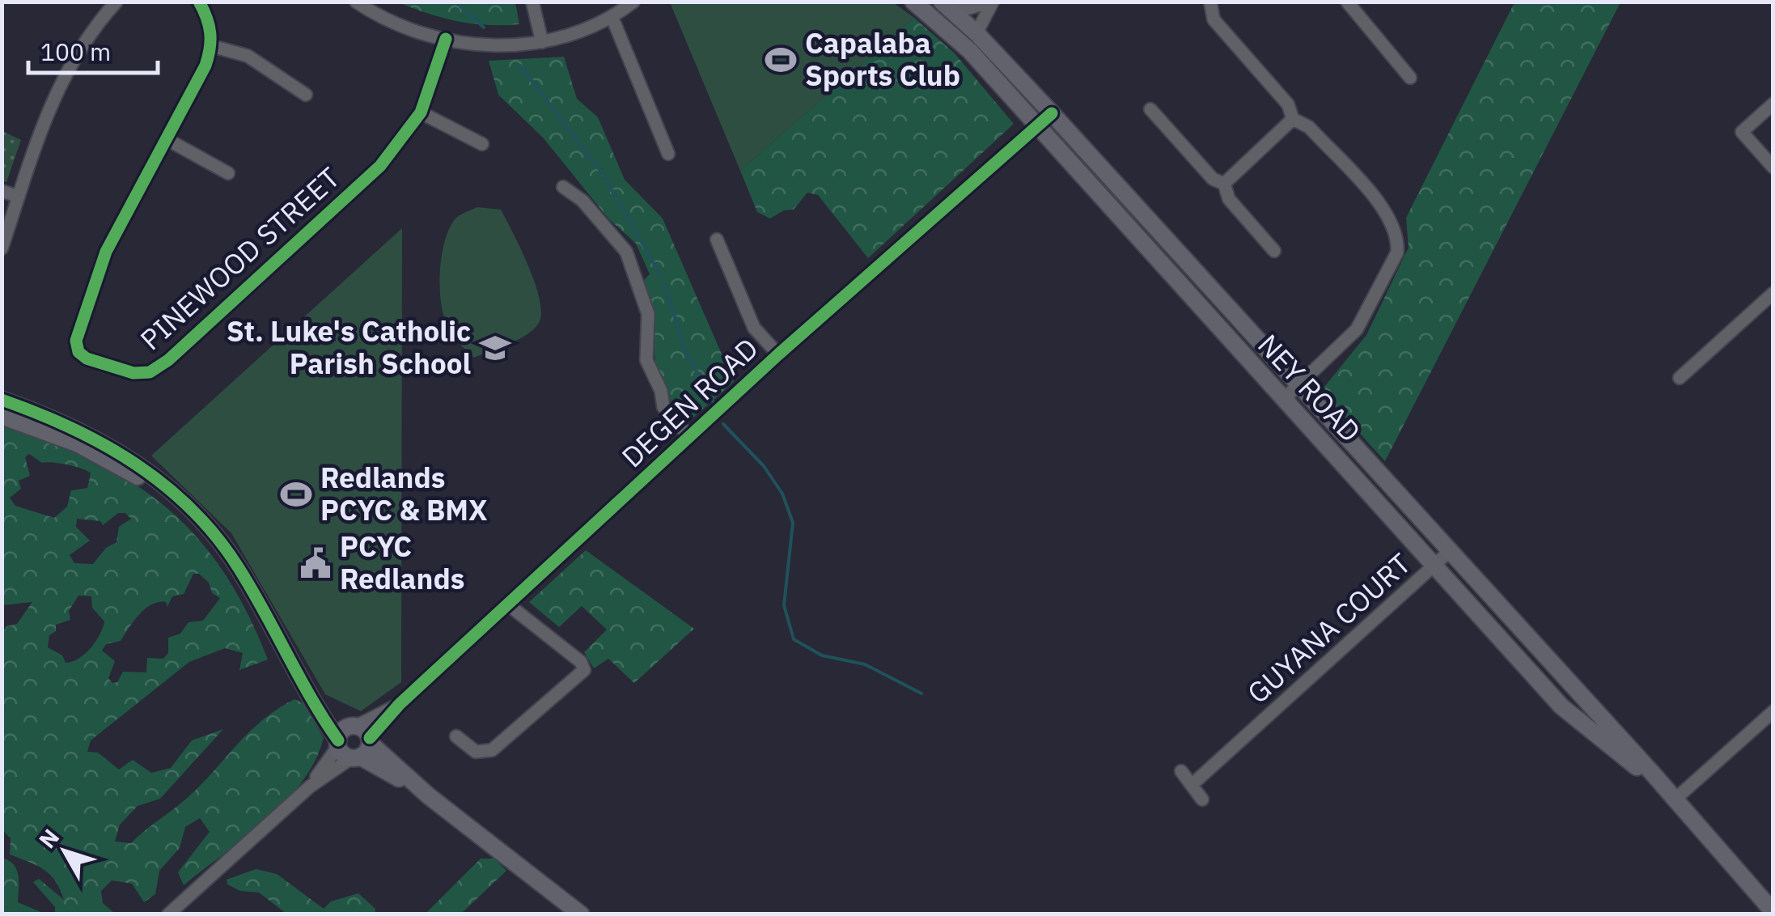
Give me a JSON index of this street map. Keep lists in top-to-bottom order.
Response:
{
  "streets": {
    "main road": ["NEY ROAD"],
    "street": ["PINEWOOD STREET", "DEGEN ROAD", "GUYANA COURT"]
  },
  "crossings": [
    ["NEY ROAD", "DEGEN ROAD"],
    ["NEY ROAD", "GUYANA COURT"]
  ],
  "places": {
    "sports": ["Capalaba Sports Club", "Redlands PCYC & BMX"],
    "school or university": ["St. Luke's Catholic Parish School"],
    "public building": ["PCYC Redlands"]
  },
  "scale_bar": "100 m",
  "north": "top left"
}
